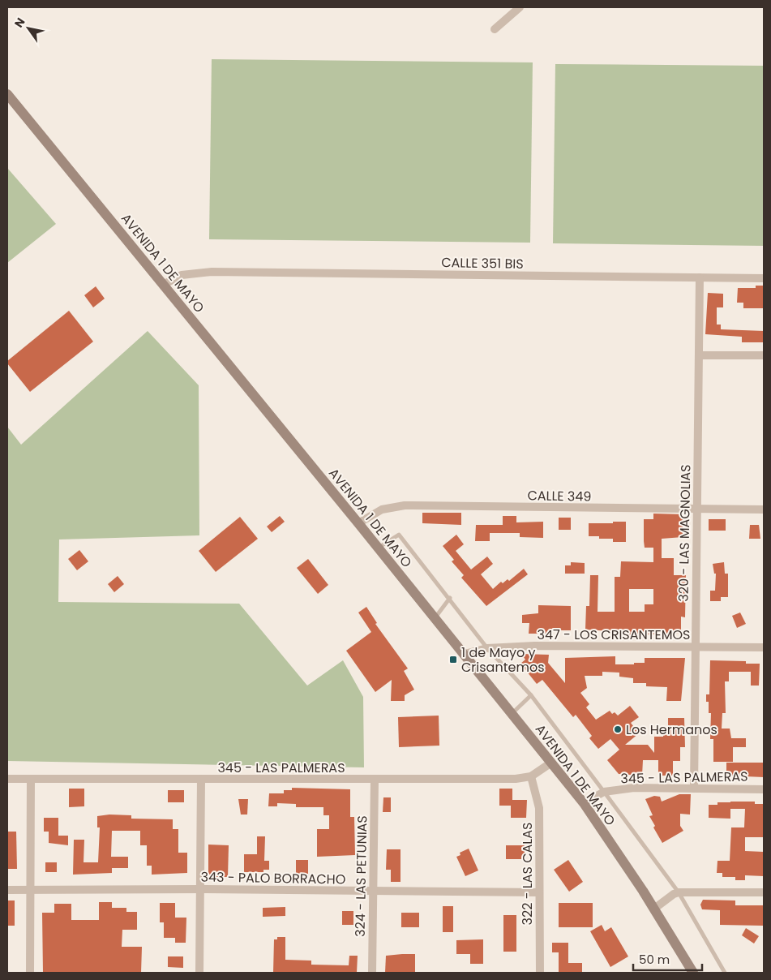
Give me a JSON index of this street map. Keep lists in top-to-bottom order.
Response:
{
  "streets": {
    "main road": ["AVENIDA 1 DE MAYO"],
    "street": [
      "CALLE 351 BIS",
      "CALLE 349",
      "320 - LAS MAGNOLIAS",
      "347 - LOS CRISANTEMOS",
      "345 - LAS PALMERAS",
      "322 - LAS CALAS",
      "324 - LAS PETUNIAS",
      "343 - PALO BORRACHO"
    ]
  },
  "crossings": [
    ["AVENIDA 1 DE MAYO", "CALLE 351 BIS"],
    ["AVENIDA 1 DE MAYO", "CALLE 349"],
    ["AVENIDA 1 DE MAYO", "347 - LOS CRISANTEMOS"],
    ["AVENIDA 1 DE MAYO", "345 - LAS PALMERAS"],
    ["CALLE 351 BIS", "320 - LAS MAGNOLIAS"],
    ["CALLE 349", "320 - LAS MAGNOLIAS"],
    ["320 - LAS MAGNOLIAS", "347 - LOS CRISANTEMOS"],
    ["320 - LAS MAGNOLIAS", "345 - LAS PALMERAS"],
    ["345 - LAS PALMERAS", "322 - LAS CALAS"],
    ["345 - LAS PALMERAS", "324 - LAS PETUNIAS"],
    ["322 - LAS CALAS", "343 - PALO BORRACHO"],
    ["324 - LAS PETUNIAS", "343 - PALO BORRACHO"]
  ],
  "places": {
    "transit": ["1 de Mayo y Crisantemos"],
    "other": ["Los Hermanos"]
  },
  "scale_bar": "50 m",
  "north": "top left"
}
